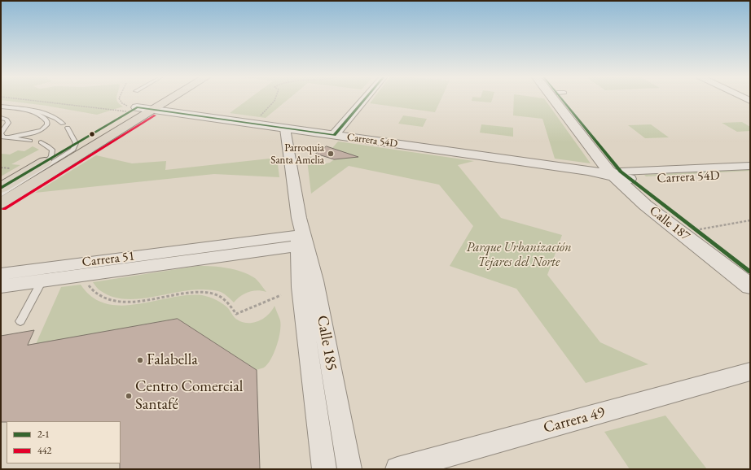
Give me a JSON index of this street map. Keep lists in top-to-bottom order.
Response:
{
  "streets": {
    "street": [
      "Carrera 54D",
      "Calle 187",
      "Carrera 51",
      "Calle 185",
      "Carrera 49"
    ]
  },
  "crossings": [
    ["Carrera 54D", "Calle 187"],
    ["Carrera 54D", "Calle 185"],
    ["Carrera 51", "Calle 185"]
  ],
  "parks": ["Parque Urbanización Tejares del Norte"],
  "places": ["Parroquia Santa Amelia", "Falabella", "Centro Comercial Santafé"],
  "lines": ["transit line 2-1", "transit line 442"],
  "legend": ["2-1", "442"]
}
